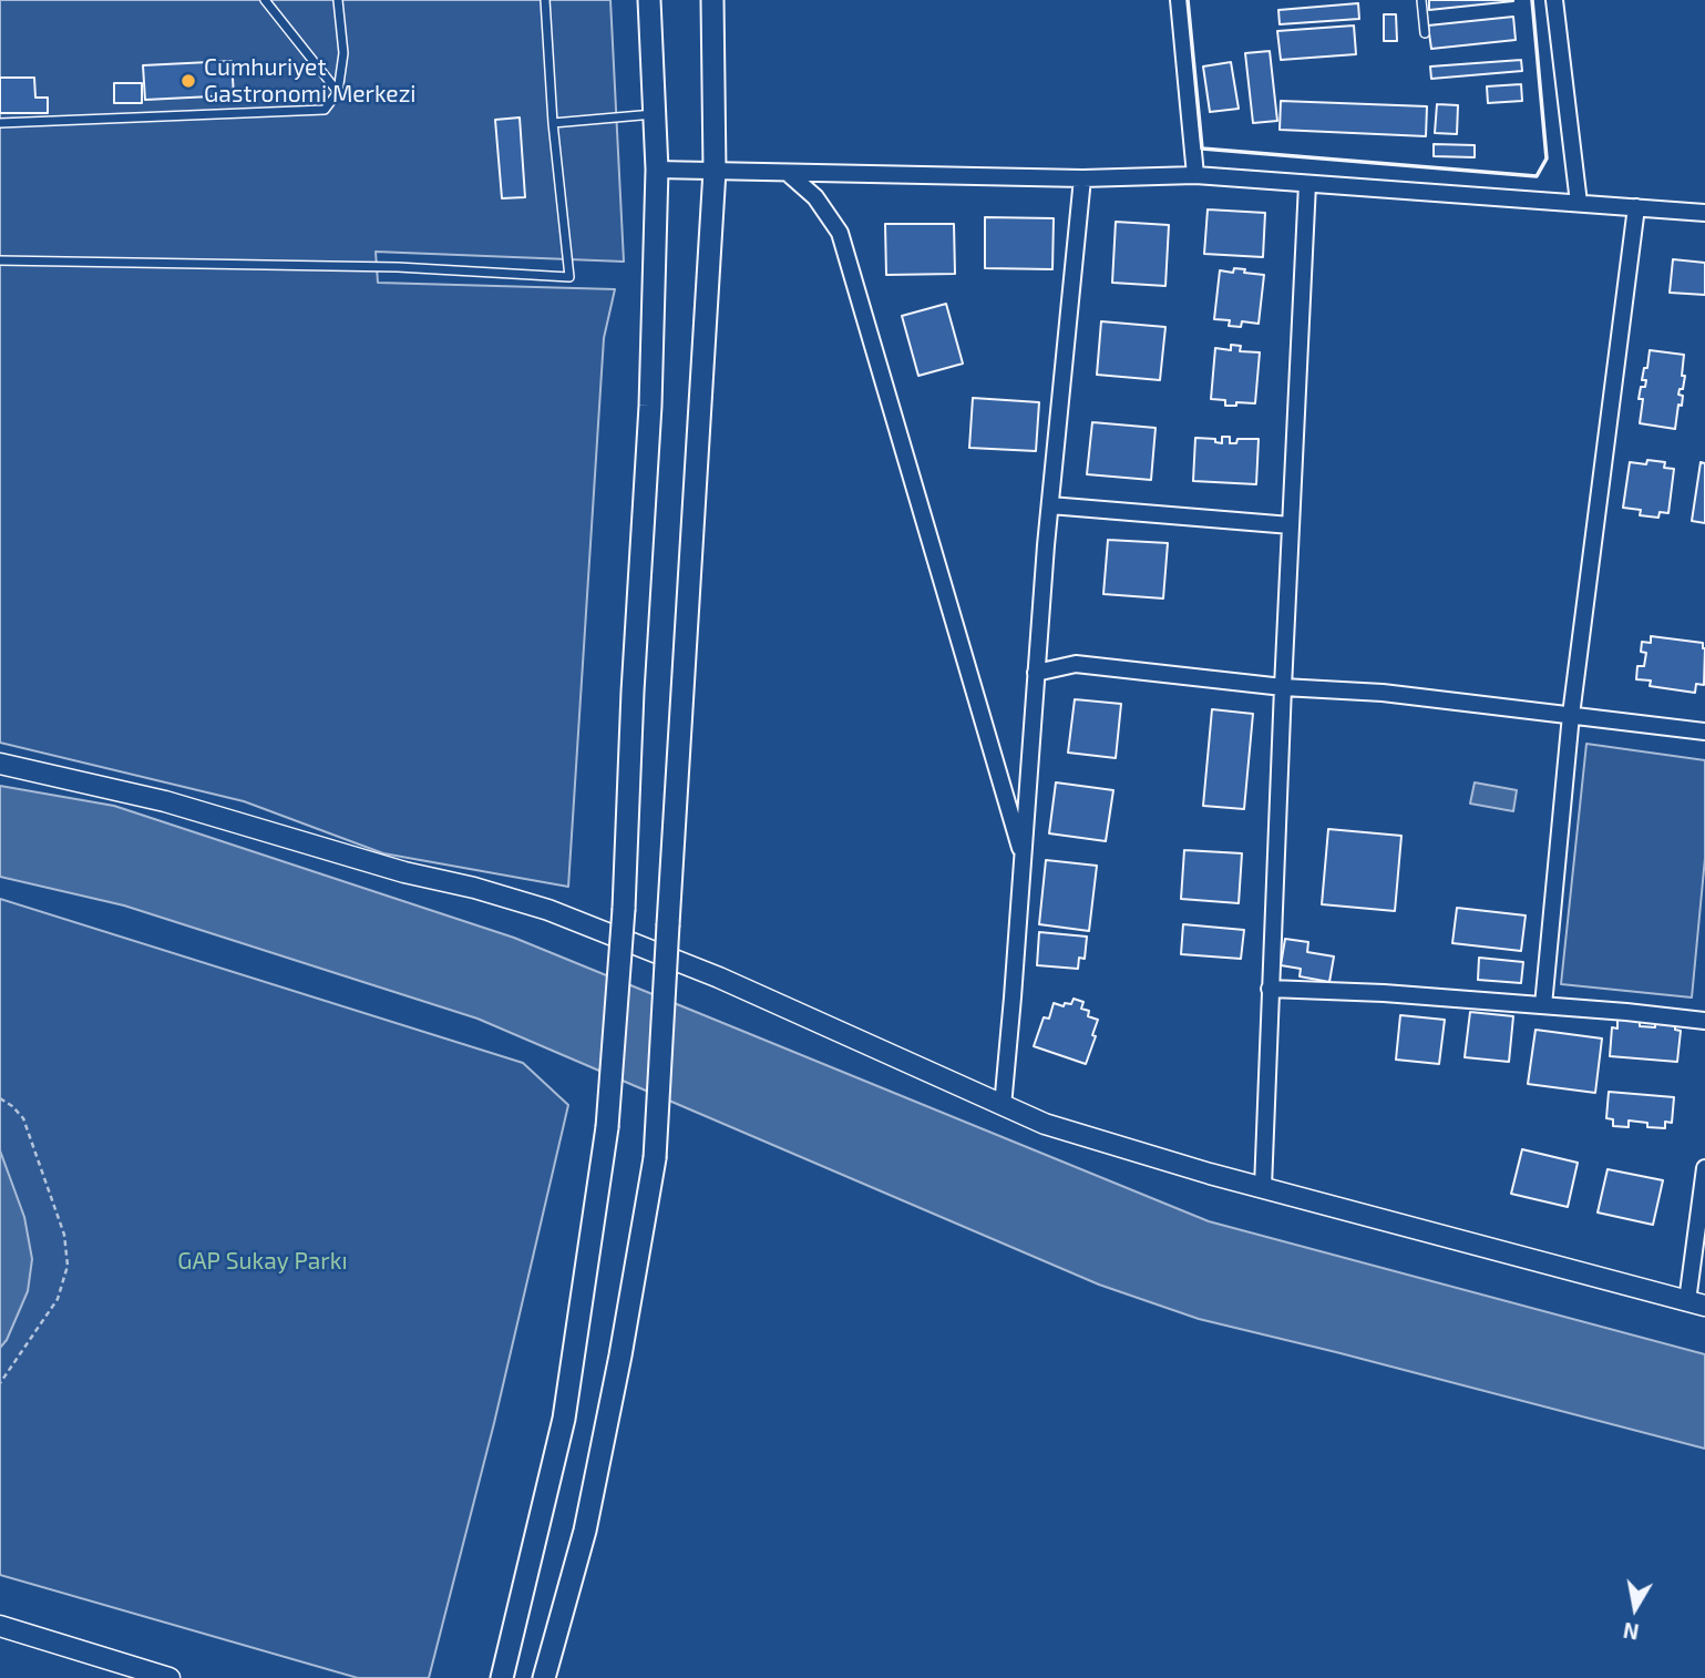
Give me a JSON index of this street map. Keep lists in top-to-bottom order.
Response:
{
  "parks": ["GAP Sukay Parkı"],
  "places": ["Cumhuriyet Gastronomi Merkezi"],
  "north": "bottom"
}
